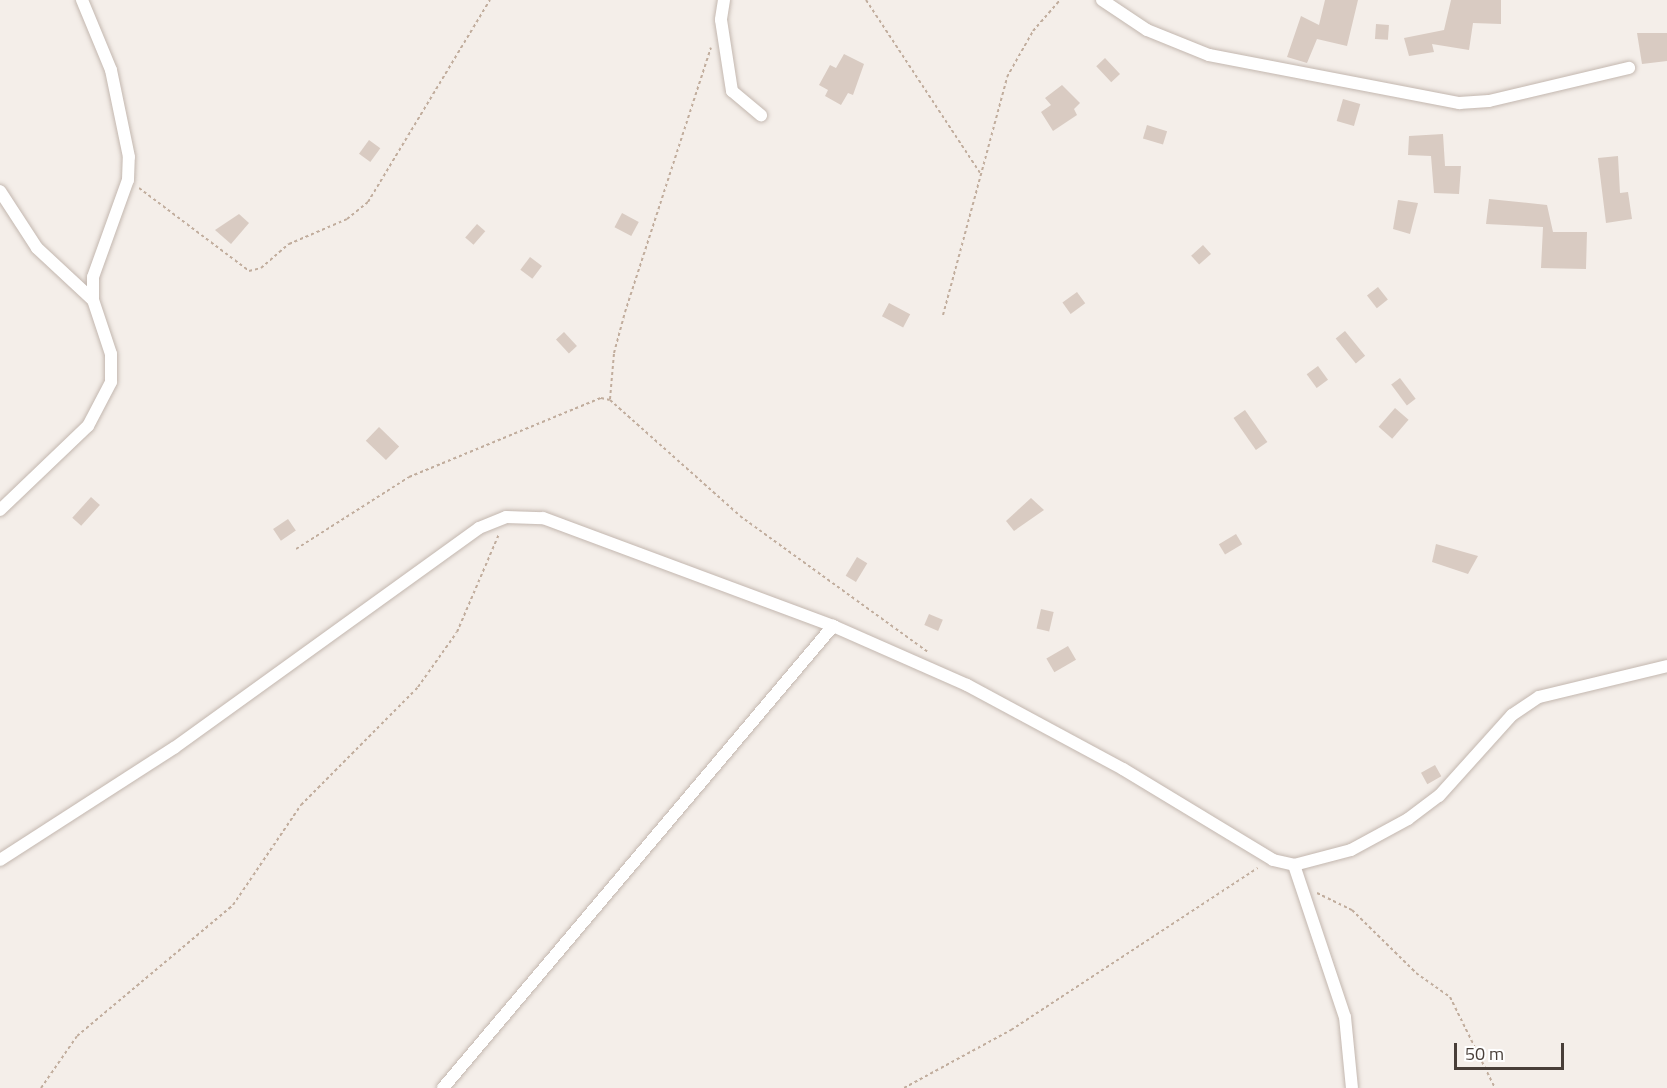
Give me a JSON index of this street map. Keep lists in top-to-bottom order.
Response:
{
  "scale_bar": "50 m"
}
